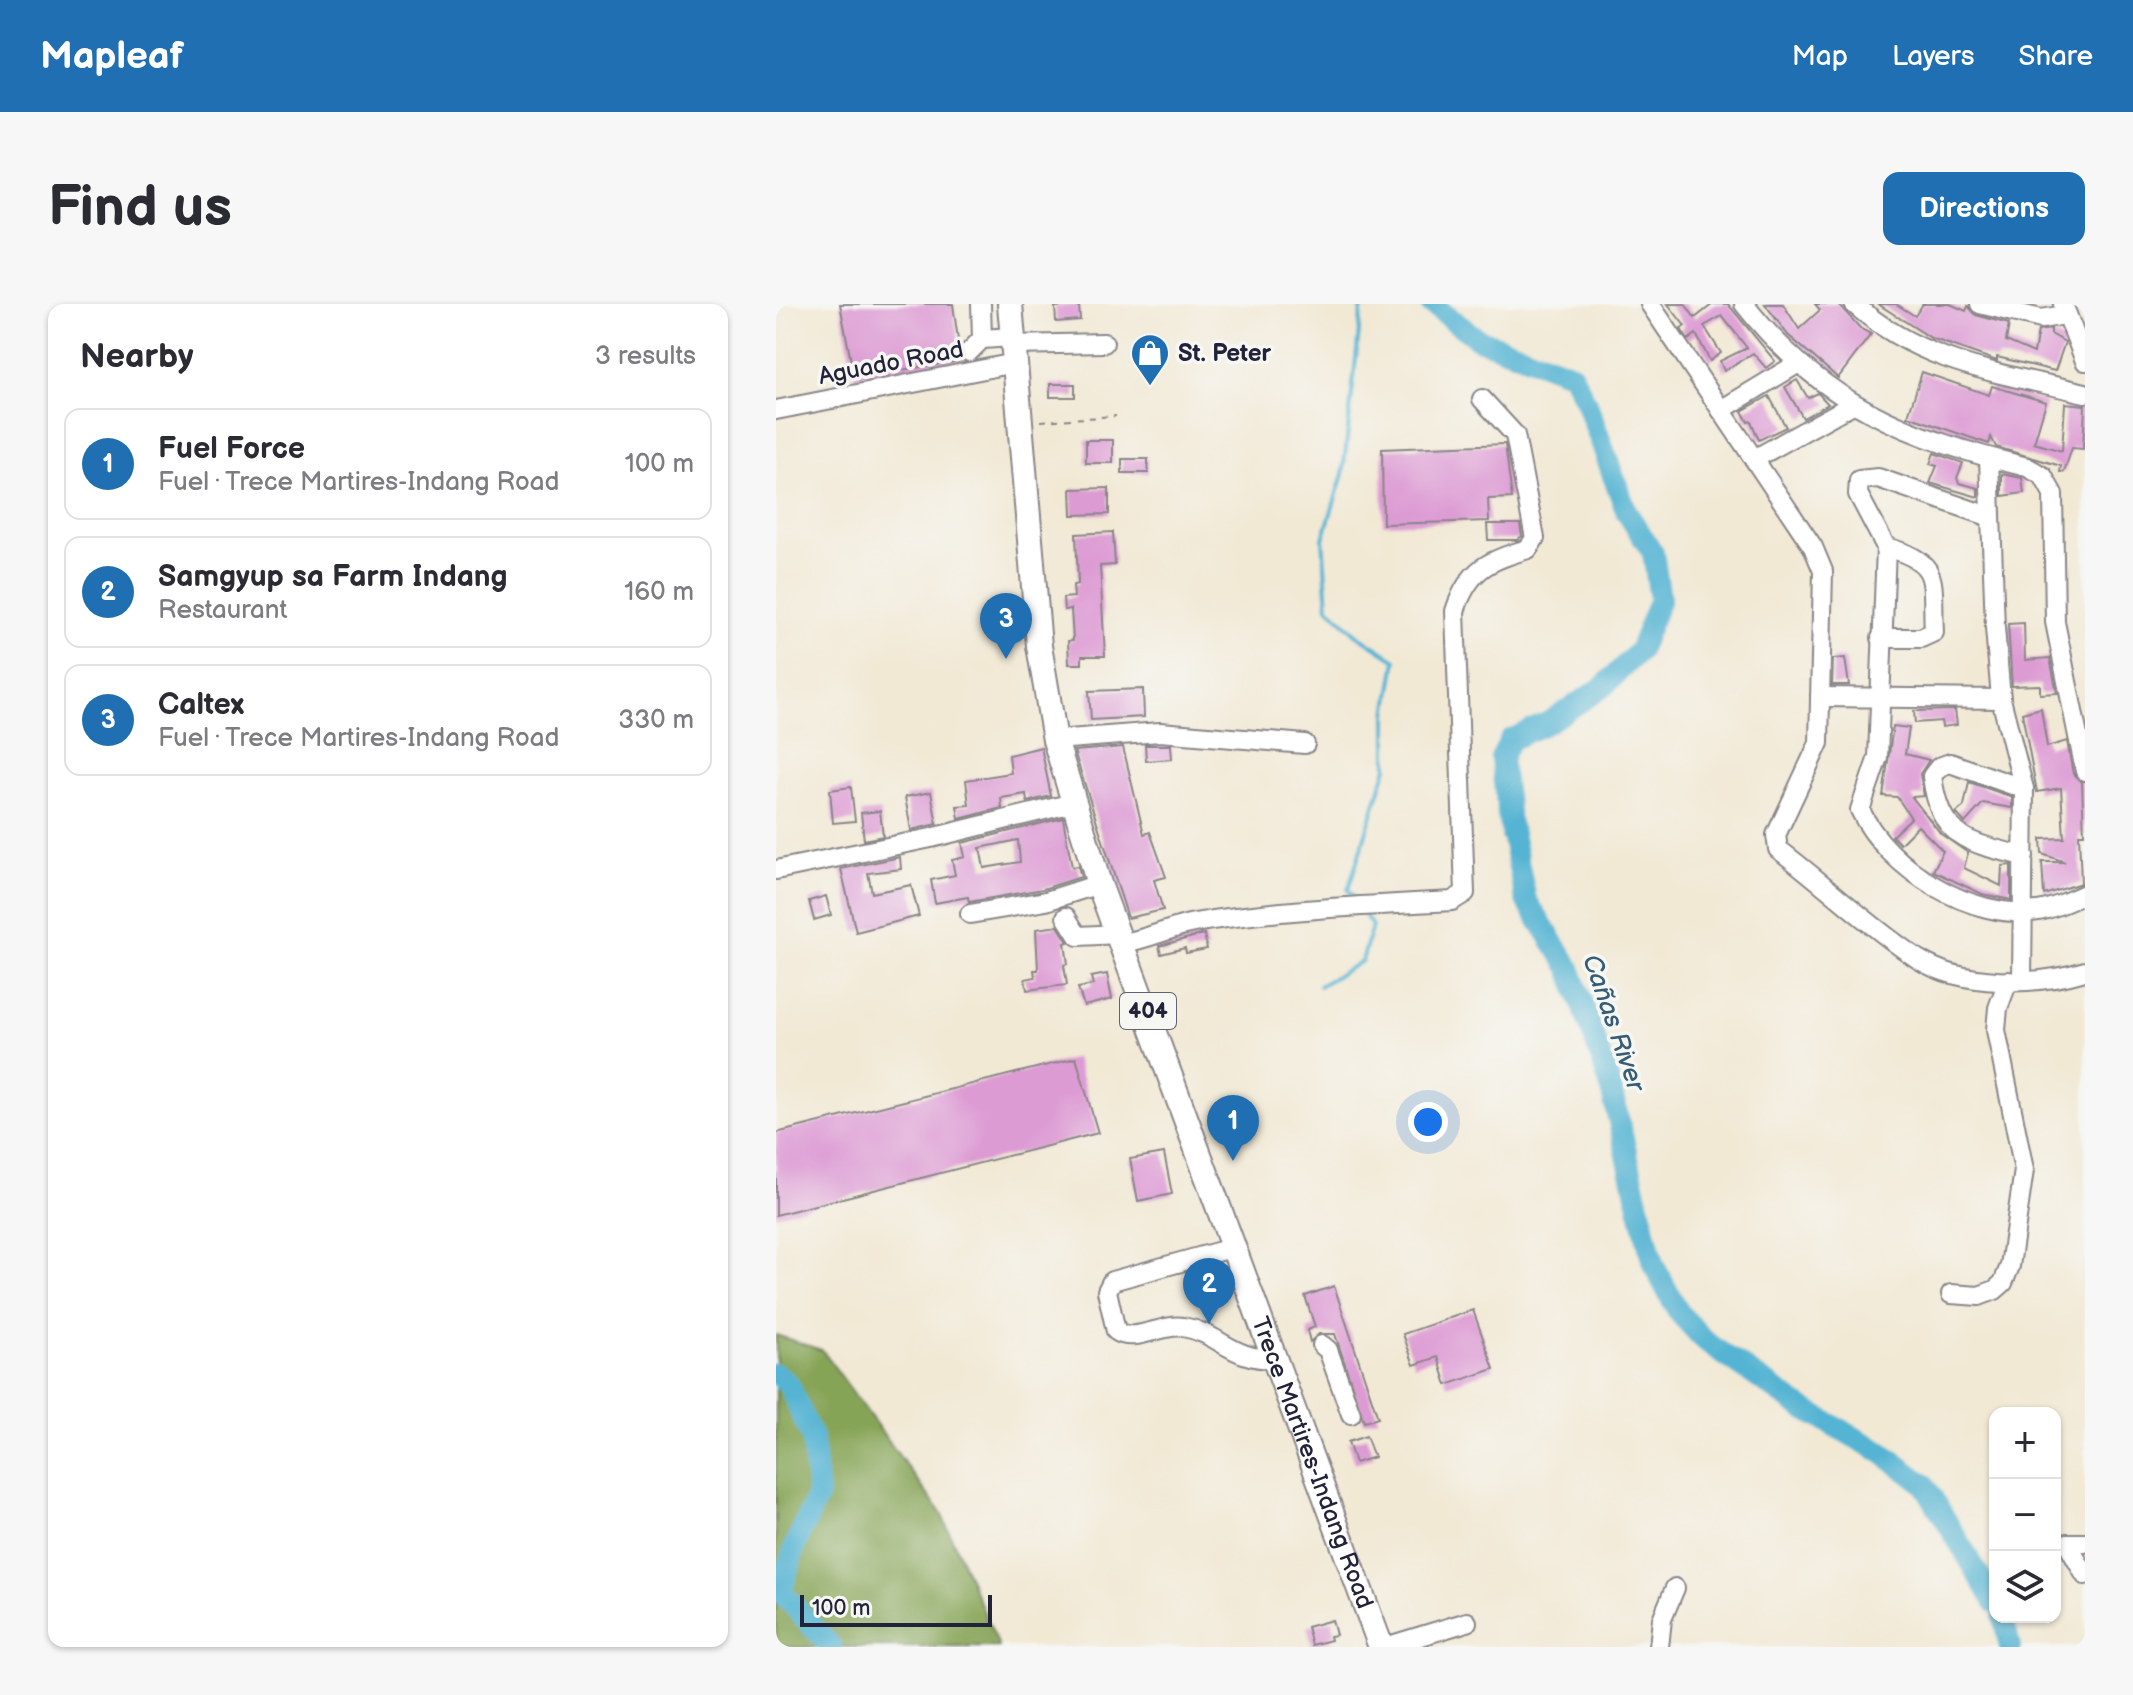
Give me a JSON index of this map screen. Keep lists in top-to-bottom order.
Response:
{
  "streets": {
    "main road": ["404", "Trece Martires-Indang Road"],
    "street": ["Aguado Road"]
  },
  "crossings": [
    ["Aguado Road", "Trece Martires-Indang Road"]
  ],
  "water": ["Cañas River"],
  "places": {
    "shop": ["St. Peter"]
  },
  "scale_bar": "100 m",
  "page": {
    "header": "Mapleaf",
    "nav": ["Map", "Layers", "Share"],
    "buttons": "Directions",
    "title": "Find us",
    "heading": ["Nearby", "3 results"],
    "list": [
      {
        "mark": "1",
        "name": "Fuel Force",
        "note": "Fuel · Trece Martires-Indang Road",
        "value": "100 m"
      },
      {
        "mark": "2",
        "name": "Samgyup sa Farm Indang",
        "note": "Restaurant",
        "value": "160 m"
      },
      {
        "mark": "3",
        "name": "Caltex",
        "note": "Fuel · Trece Martires-Indang Road",
        "value": "330 m"
      }
    ],
    "pins": ["3", "1", "2"],
    "map_buttons": ["+", "−"],
    "scale": "100 m"
  }
}
